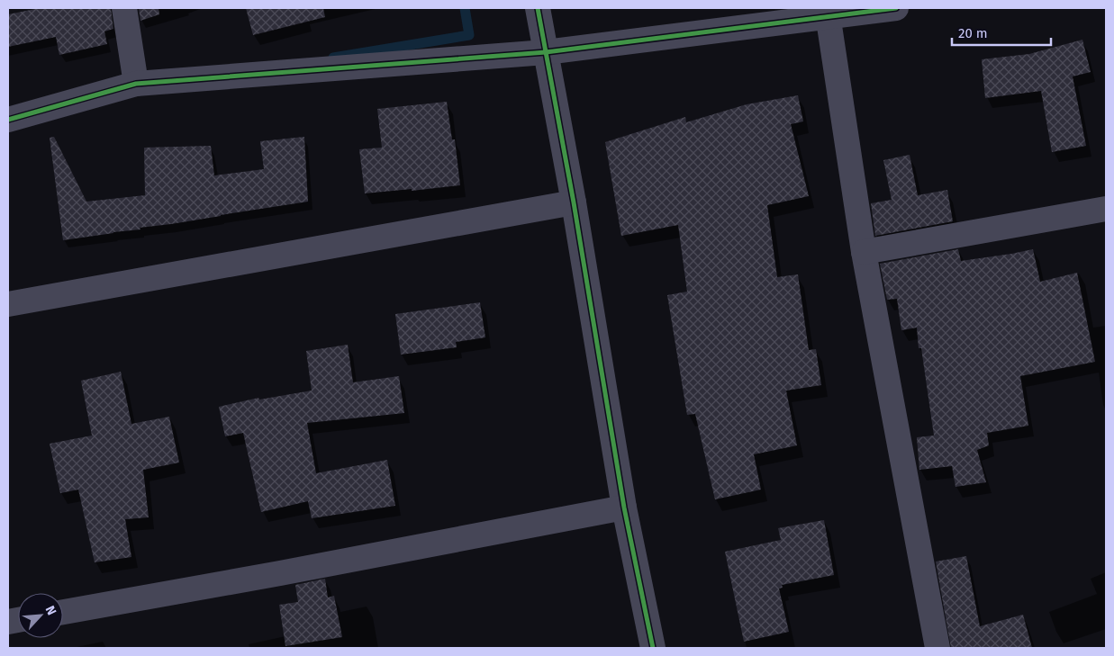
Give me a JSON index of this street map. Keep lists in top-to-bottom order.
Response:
{
  "scale_bar": "20 m",
  "north": "top right"
}
